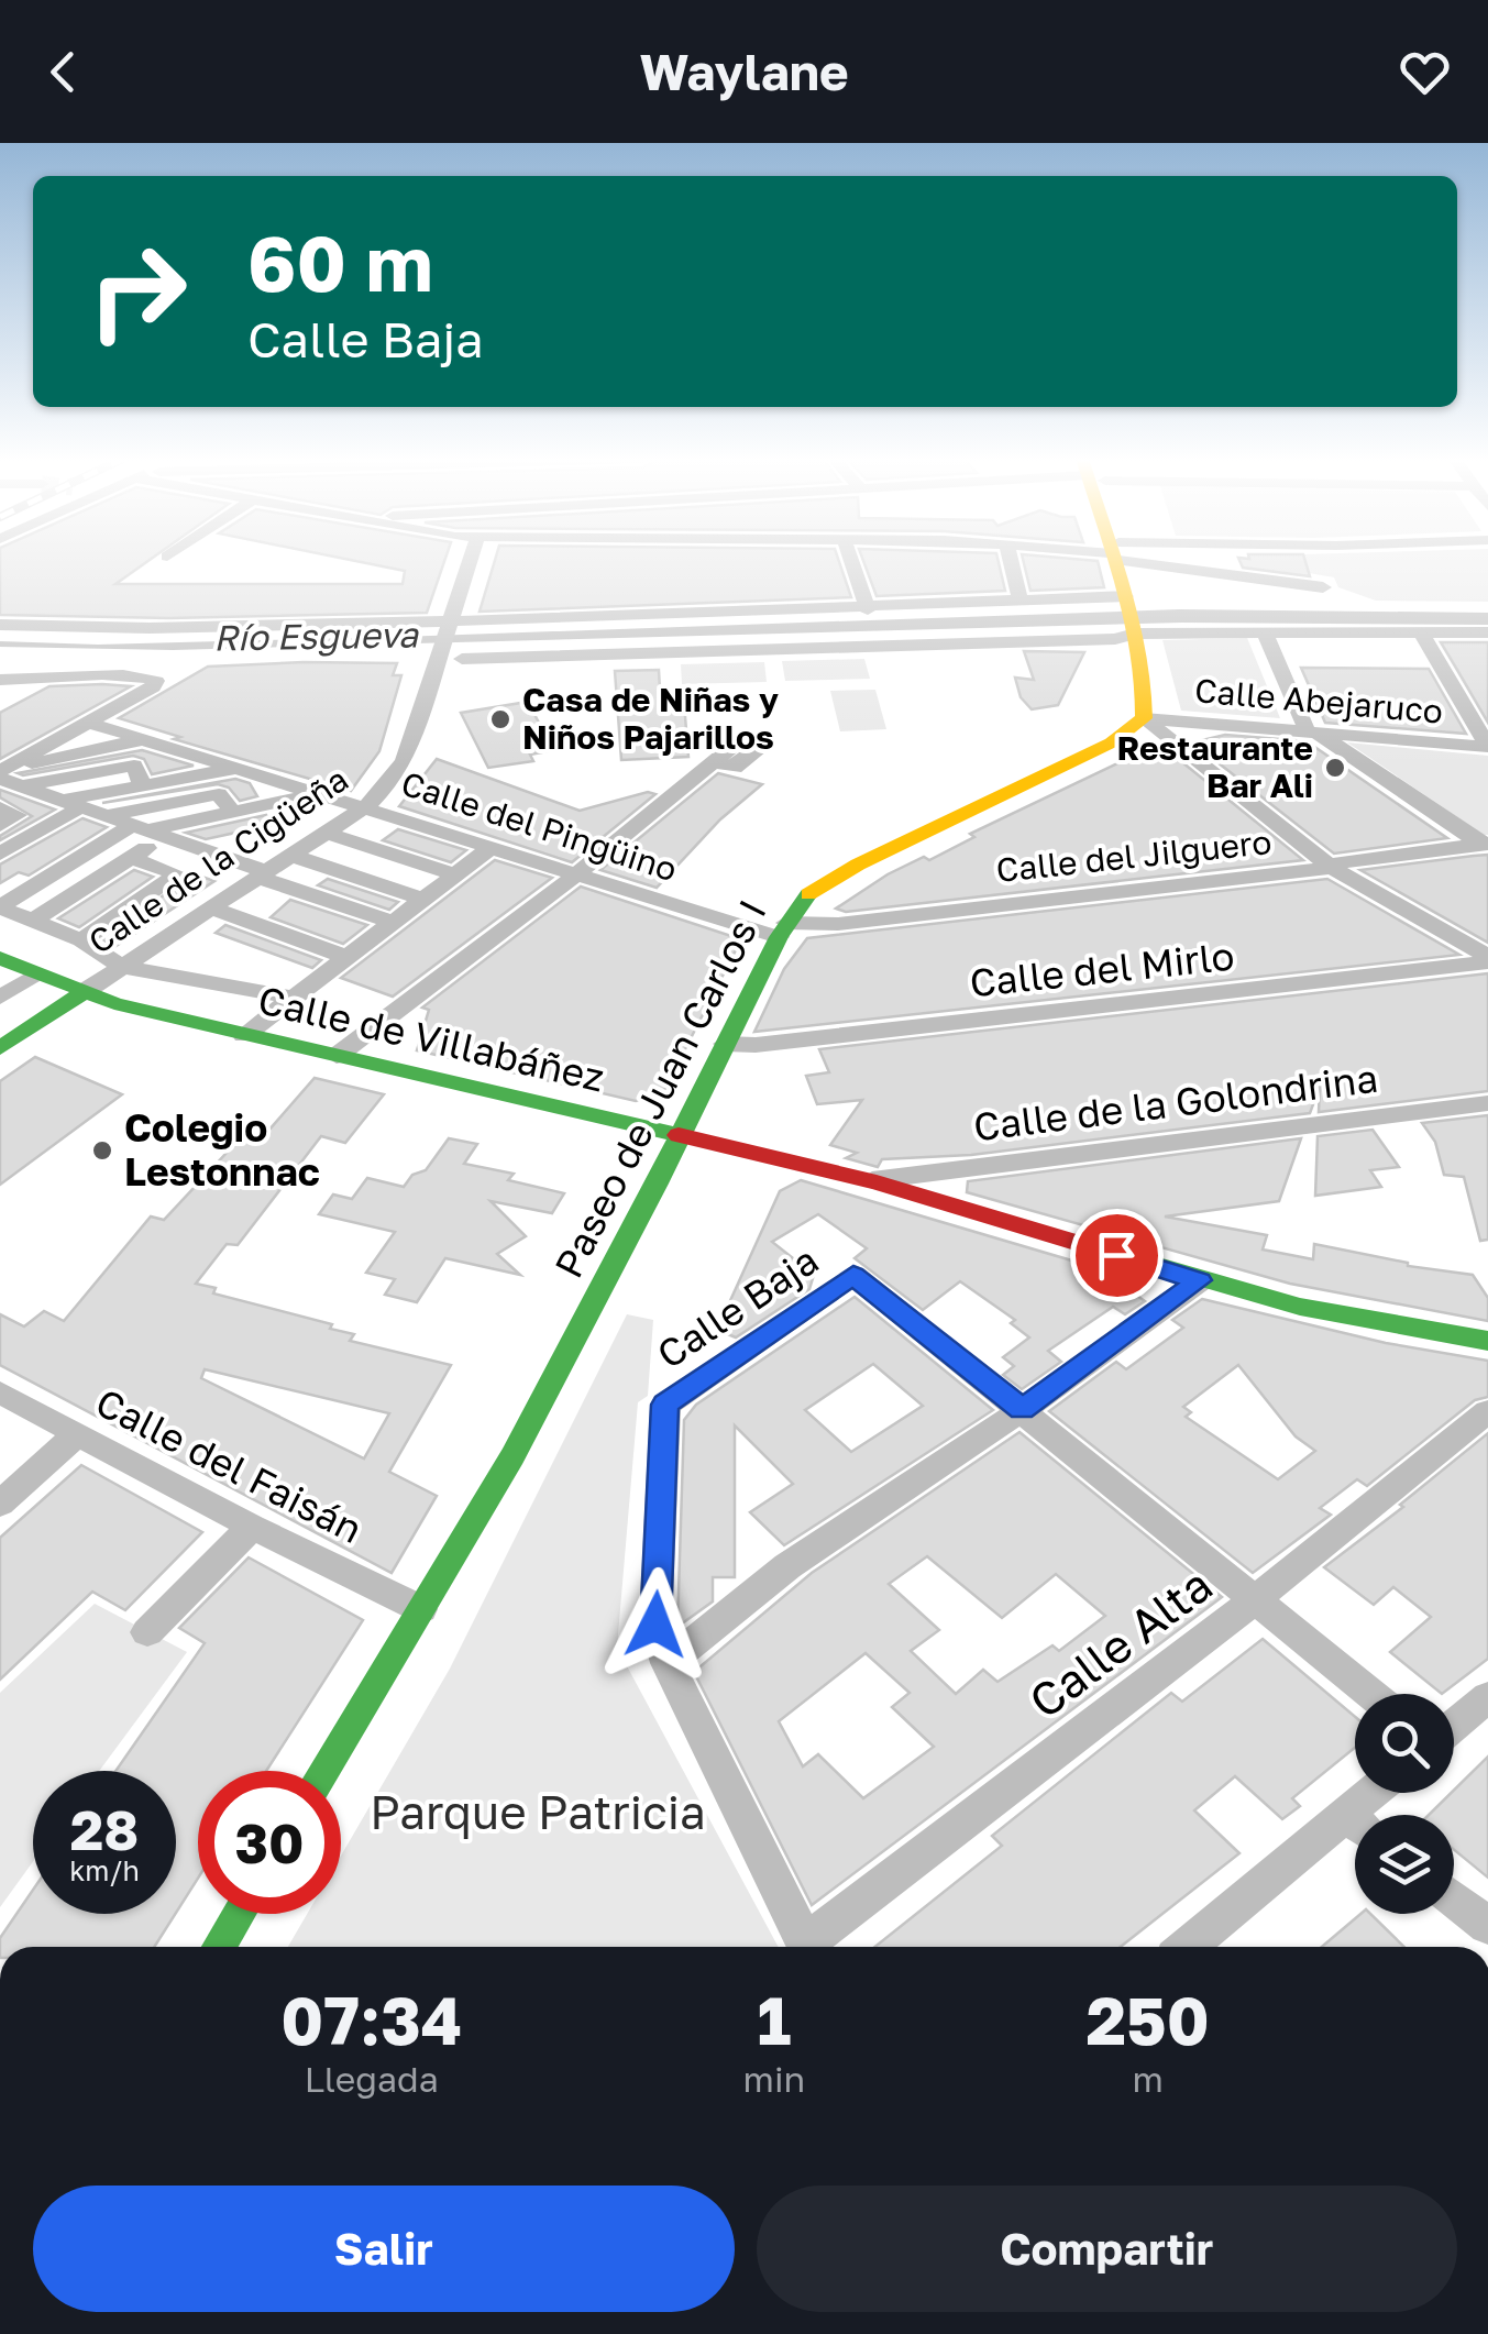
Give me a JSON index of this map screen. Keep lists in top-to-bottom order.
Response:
{
  "streets": {
    "main road": ["Calle de la Cigüeña", "Calle de Villabáñez", "Paseo de Juan Carlos I"],
    "street": [
      "Calle Abejaruco",
      "Calle del Pingüino",
      "Calle del Jilguero",
      "Calle del Mirlo",
      "Calle de la Golondrina",
      "Calle Baja",
      "Calle del Faisán",
      "Calle Alta"
    ]
  },
  "crossings": [
    ["Calle Abejaruco", "Paseo de Juan Carlos I"],
    ["Calle del Pingüino", "Calle del Jilguero"],
    ["Calle del Pingüino", "Calle de la Cigüeña"],
    ["Calle del Pingüino", "Paseo de Juan Carlos I"],
    ["Calle del Jilguero", "Paseo de Juan Carlos I"],
    ["Calle de la Cigüeña", "Calle de Villabáñez"],
    ["Calle del Mirlo", "Paseo de Juan Carlos I"],
    ["Calle de Villabáñez", "Paseo de Juan Carlos I"],
    ["Calle de Villabáñez", "Calle de la Golondrina"],
    ["Paseo de Juan Carlos I", "Calle del Faisán"]
  ],
  "water": ["Río Esgueva"],
  "parks": ["Parque Patricia"],
  "places": ["Casa de Niñas y Niños Pajarillos", "Restaurante Bar Ali", "Colegio Lestonnac"],
  "page": {
    "header": "Waylane",
    "turn": ["60 m", "Calle Baja"],
    "speed": "28 km/h",
    "limit": "30",
    "eta": [
      "07:34",
      "Llegada",
      "1",
      "min",
      "250",
      "m"
    ],
    "buttons": ["Salir", "Compartir"]
  }
}
